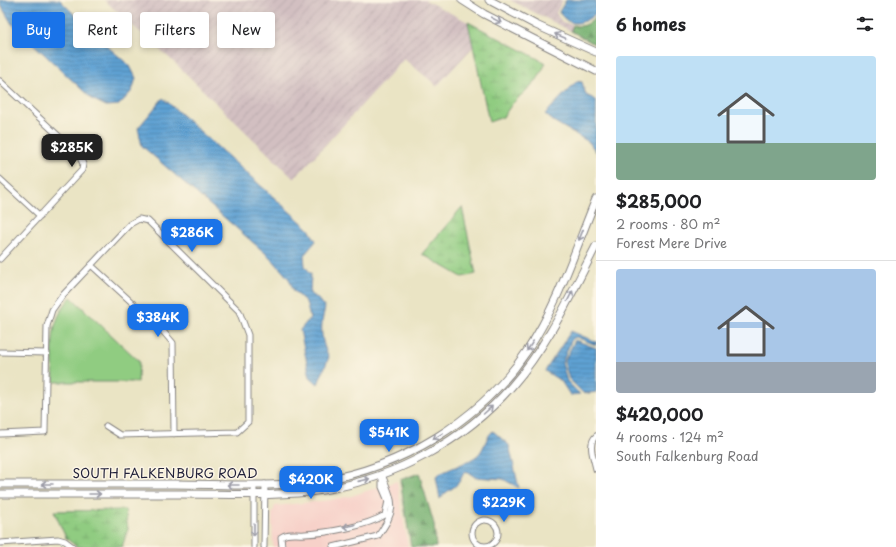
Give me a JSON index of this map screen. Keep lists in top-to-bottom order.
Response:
{
  "streets": {
    "street": ["SOUTH FALKENBURG ROAD"]
  },
  "page": {
    "heading": "6 homes",
    "chip": [
      "Buy",
      "Rent",
      "Filters",
      "New"
    ],
    "list": [
      {
        "name": "$285,000",
        "note": "2 rooms · 80 m² · Forest Mere Drive"
      },
      {
        "name": "$420,000",
        "note": "4 rooms · 124 m² · South Falkenburg Road"
      }
    ],
    "price": [
      "$285K",
      "$286K",
      "$384K",
      "$541K",
      "$420K",
      "$229K"
    ]
  }
}
